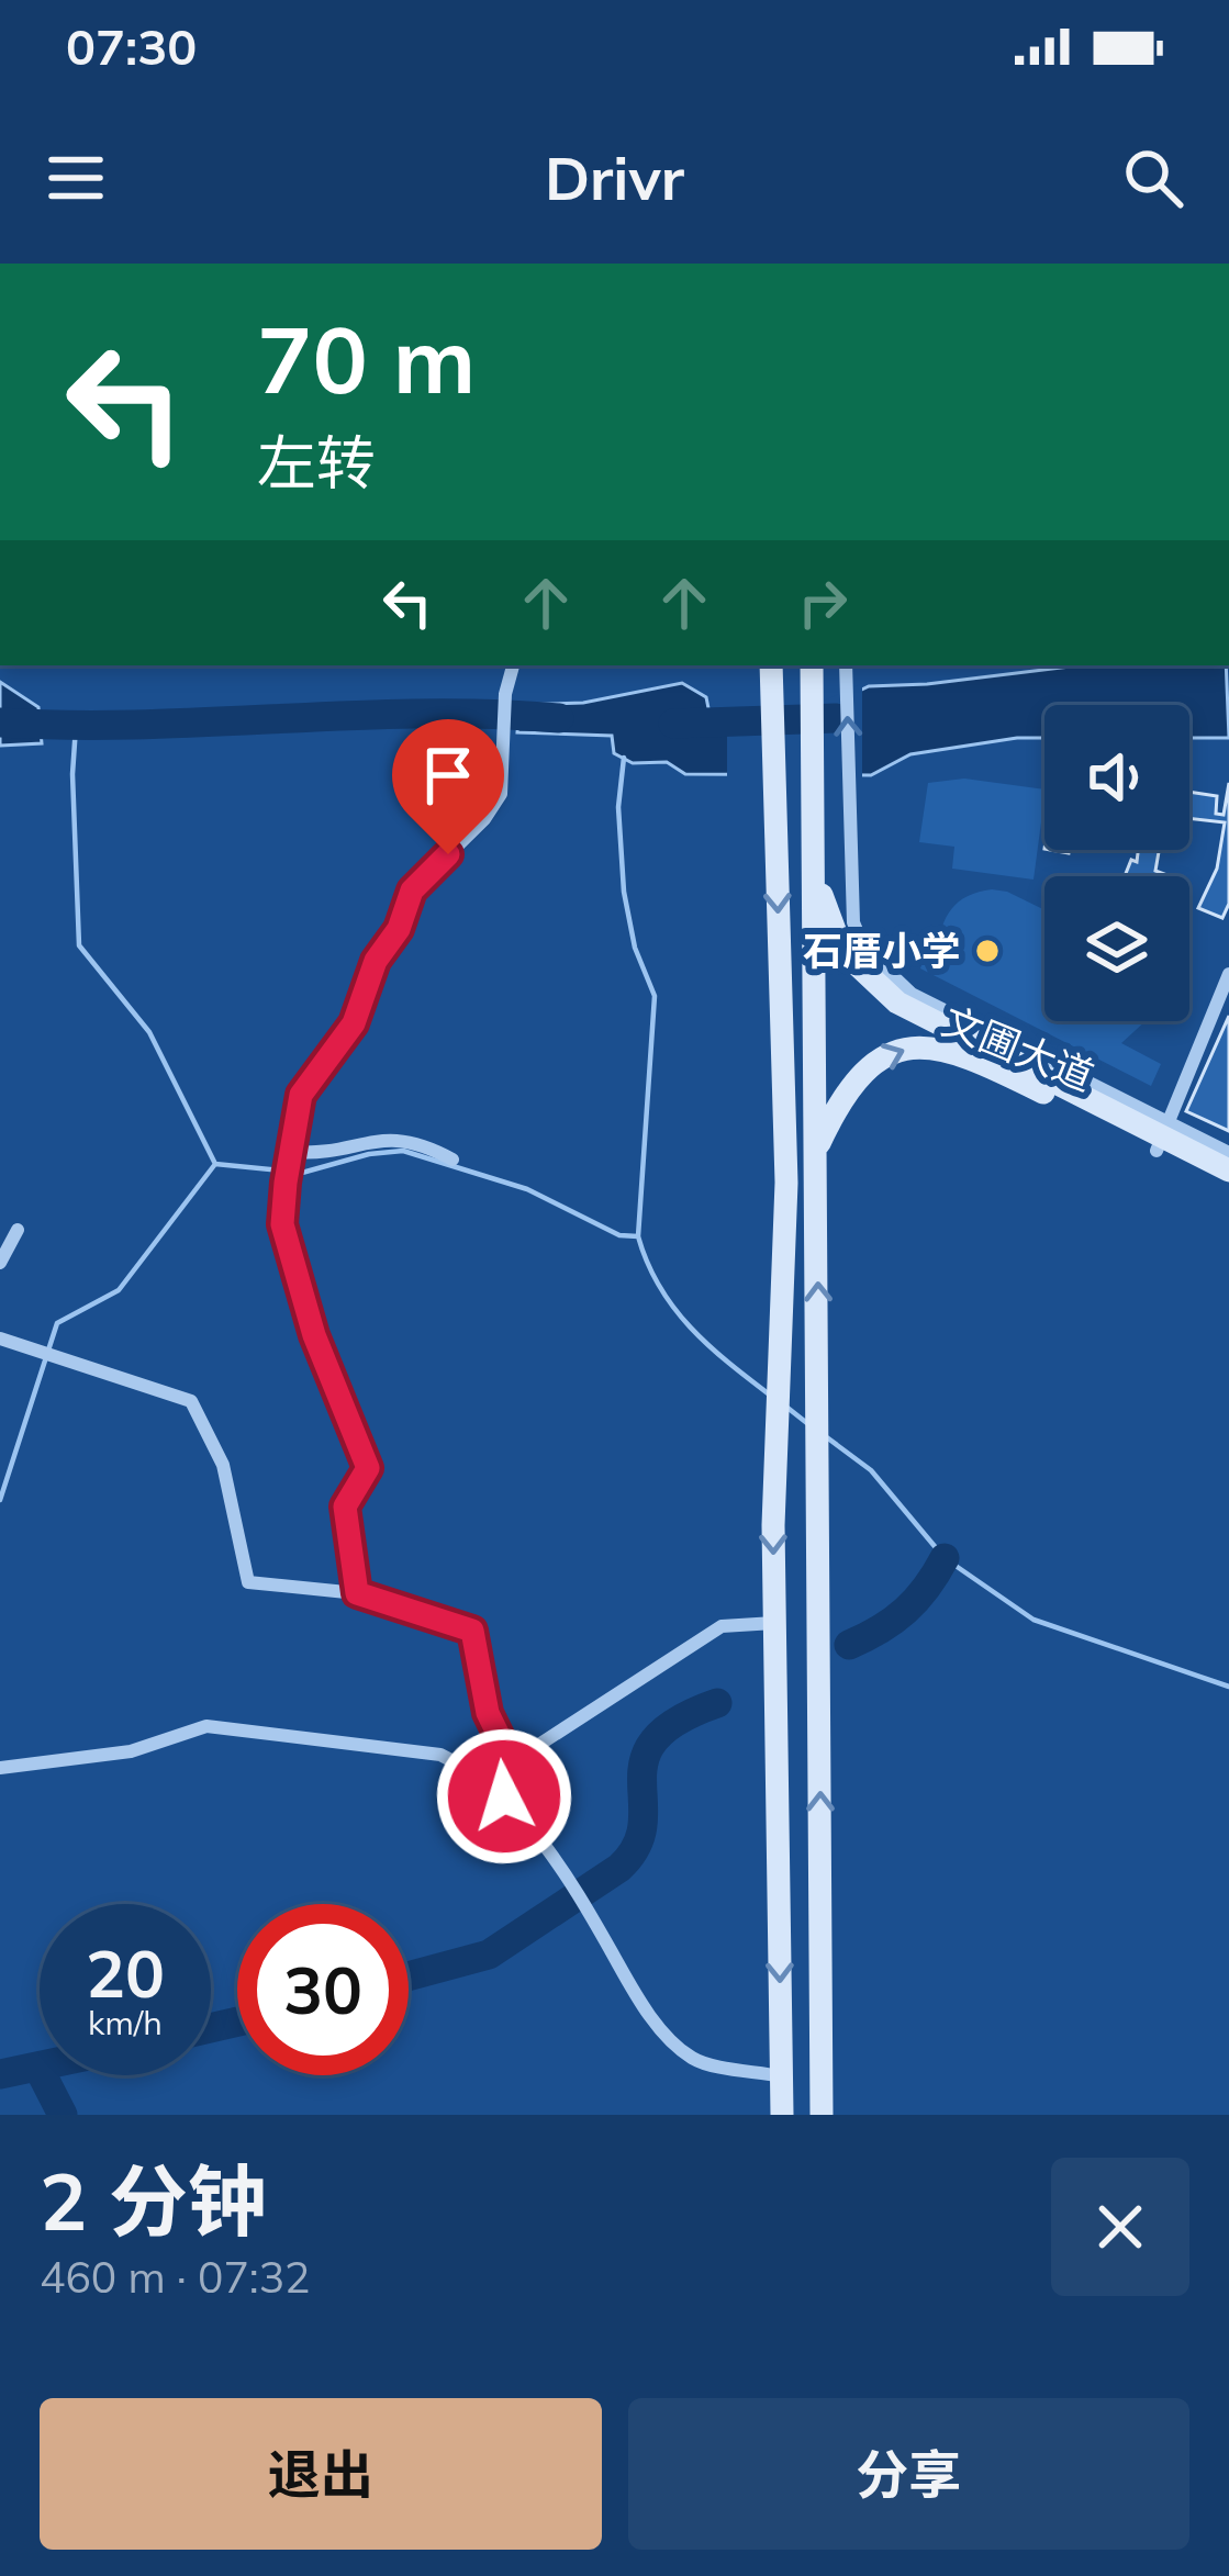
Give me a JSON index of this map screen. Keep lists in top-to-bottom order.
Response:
{
  "streets": {
    "main road": ["文圃大道"]
  },
  "places": ["石厝小学"],
  "page": {
    "status": "07:30",
    "header": "Drivr",
    "turn": ["70 m", "左转"],
    "speed": "20 km/h",
    "limit": "30",
    "heading": ["2 分钟", "460 m · 07:32"],
    "buttons": ["退出", "分享"]
  }
}
